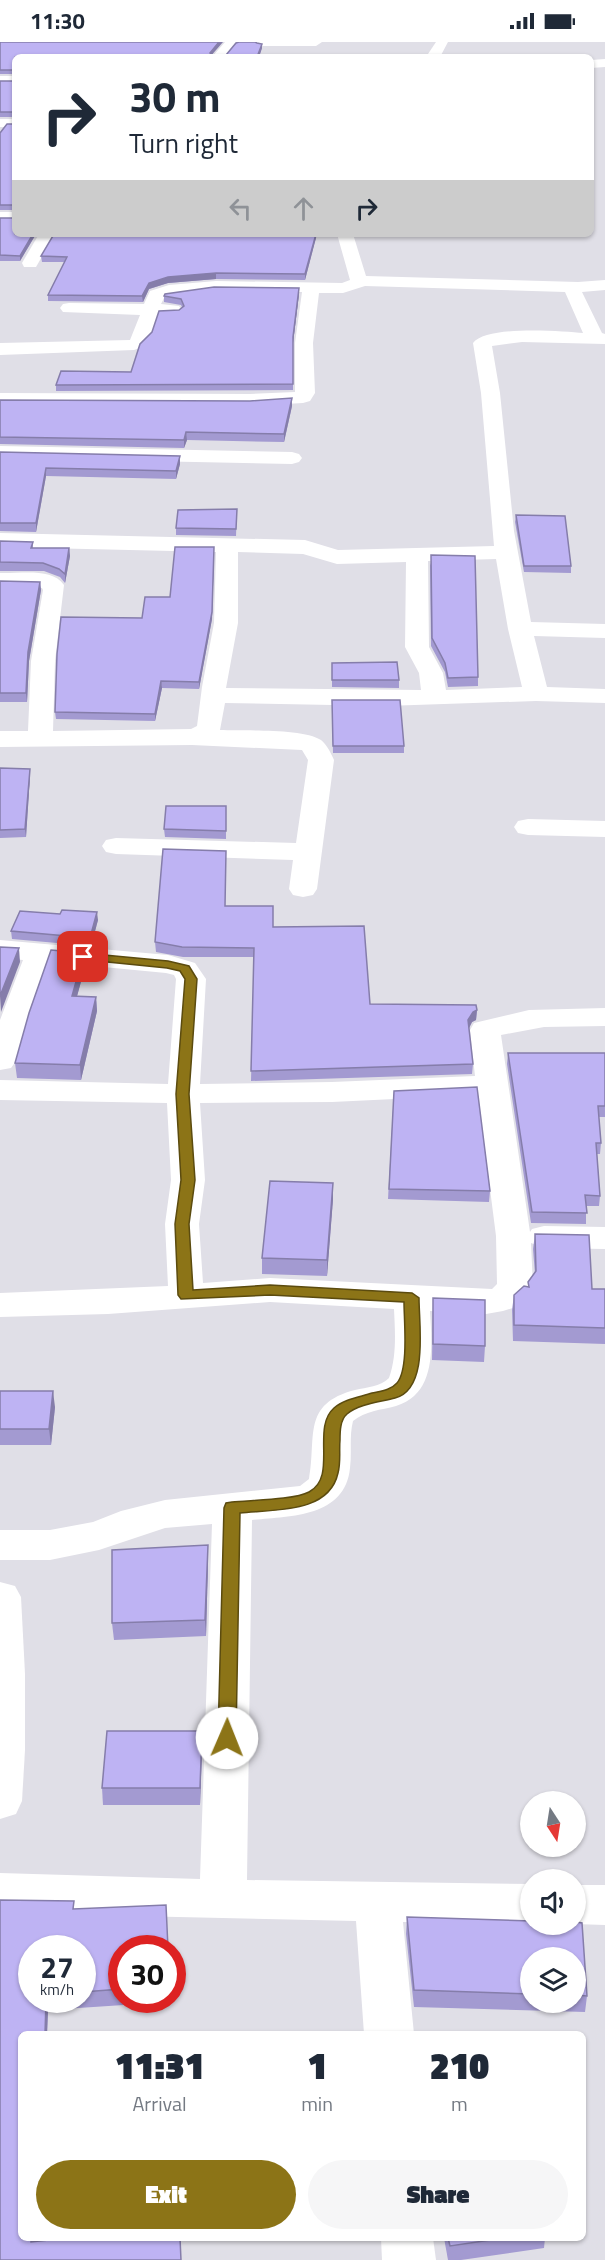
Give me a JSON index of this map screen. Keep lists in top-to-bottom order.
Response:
{
  "north": "bottom",
  "page": {
    "status": "11:30",
    "turn": ["30 m", "Turn right"],
    "speed": "27 km/h",
    "limit": "30",
    "eta": [
      "11:31",
      "Arrival",
      "1",
      "min",
      "210",
      "m"
    ],
    "buttons": ["Exit", "Share"]
  }
}
